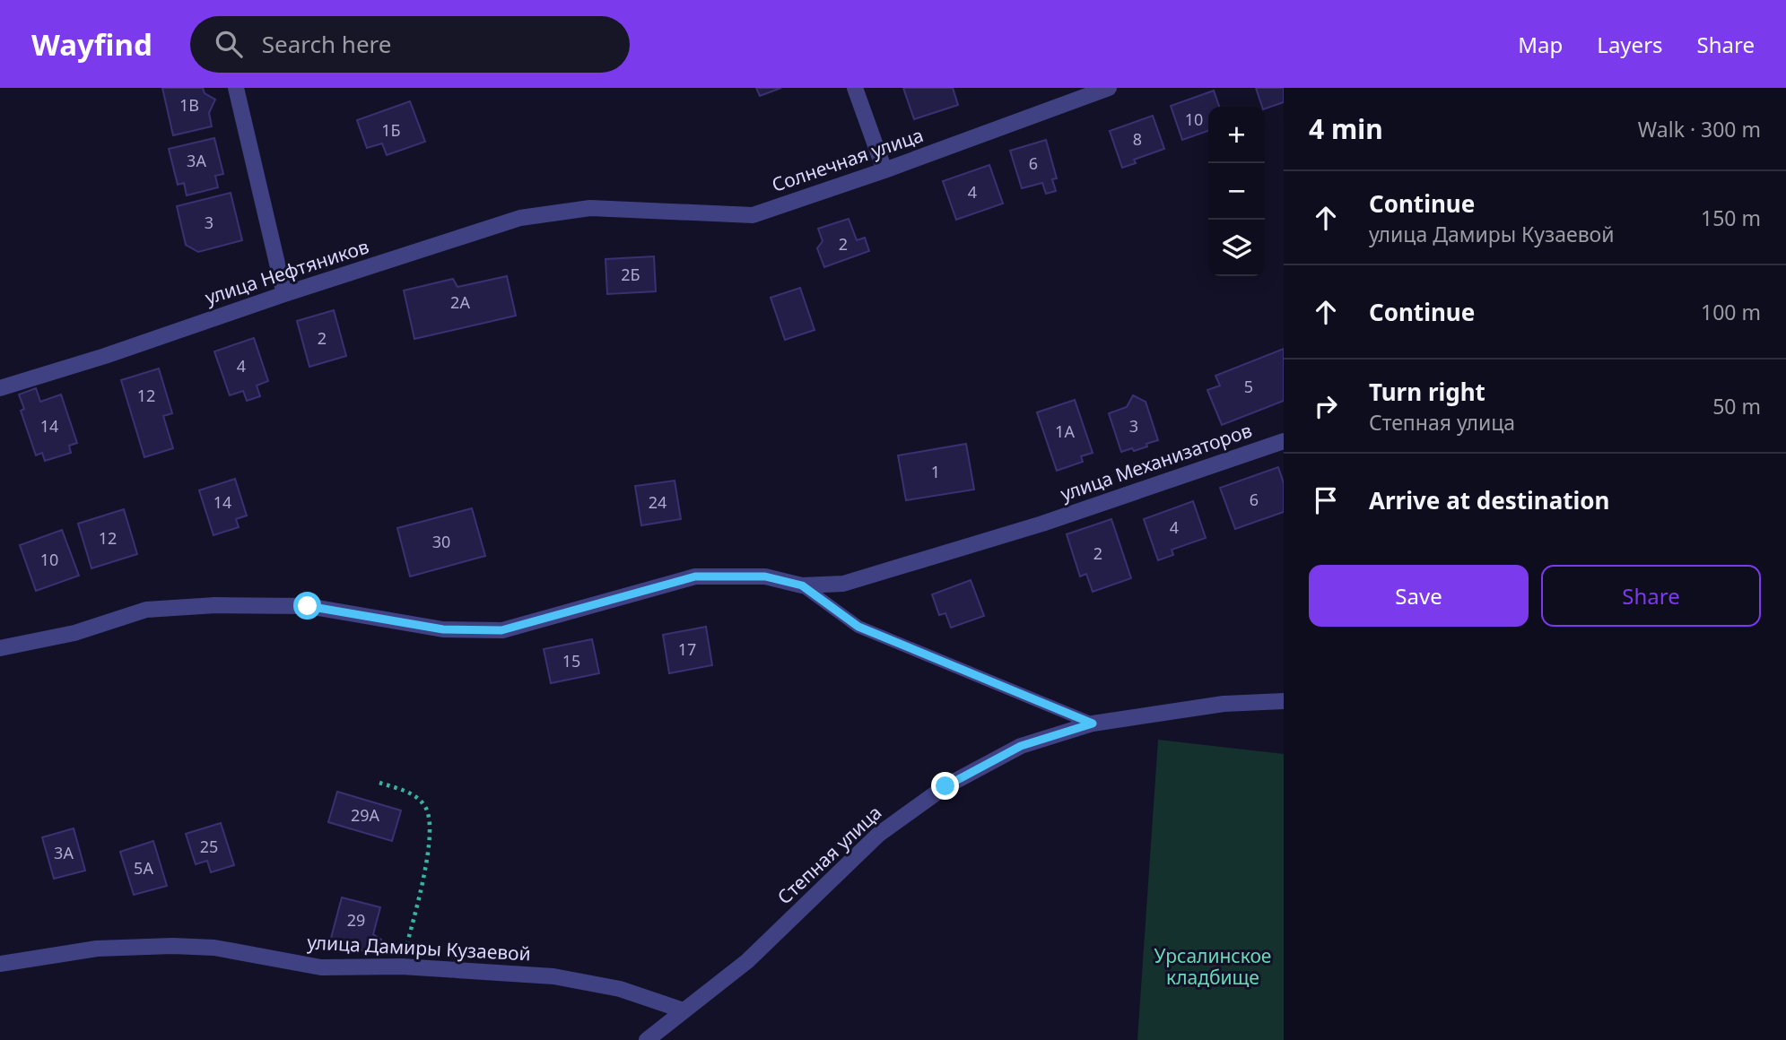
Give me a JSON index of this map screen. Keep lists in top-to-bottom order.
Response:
{
  "streets": {
    "street": [
      "Солнечная улица",
      "улица Нефтяников",
      "улица Механизаторов",
      "Степная улица",
      "улица Дамиры Кузаевой"
    ]
  },
  "crossings": [
    ["Солнечная улица", "улица Нефтяников"],
    ["Степная улица", "улица Дамиры Кузаевой"]
  ],
  "parks": ["Урсалинское кладбище"],
  "house_numbers": [
    "1В",
    "10",
    "1Б",
    "8",
    "3А",
    "6",
    "4",
    "3",
    "2",
    "2Б",
    "2А",
    "2",
    "4",
    "5",
    "12",
    "14",
    "3",
    "1А",
    "1",
    "6",
    "14",
    "24",
    "4",
    "12",
    "30",
    "2",
    "10",
    "17",
    "15",
    "29А",
    "25",
    "3А",
    "5А",
    "29"
  ],
  "page": {
    "header": "Wayfind",
    "search": "Search here",
    "nav": ["Map", "Layers", "Share"],
    "heading": ["4 min", "Walk · 300 m"],
    "map_buttons": ["+", "−"],
    "list": [
      ["Continue", "улица Дамиры Кузаевой", "150 m"],
      ["Continue", "100 m"],
      ["Turn right", "Степная улица", "50 m"],
      "Arrive at destination"
    ],
    "buttons": ["Save", "Share"]
  }
}
